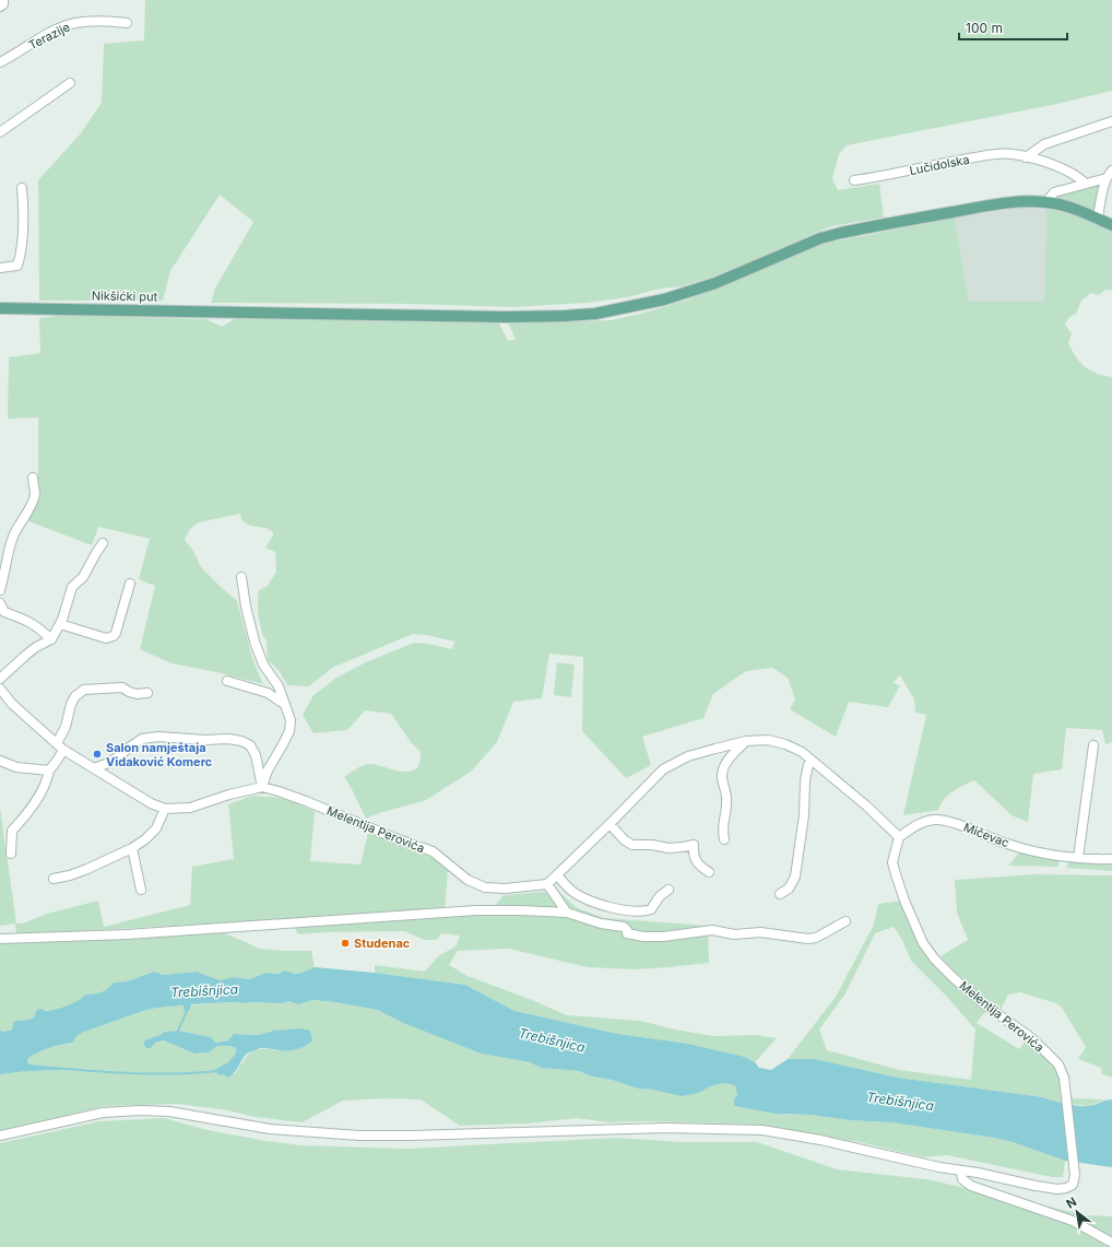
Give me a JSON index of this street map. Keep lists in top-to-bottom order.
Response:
{
  "streets": {
    "main road": ["Nikšićki put"],
    "street": [
      "Terazije",
      "Lučidolska",
      "Melentija Perovića",
      "Mičevac"
    ]
  },
  "crossings": [
    ["Melentija Perovića", "Mičevac"]
  ],
  "water": ["Trebišnjica"],
  "places": ["Salon namještaja Vidaković Komerc", "Studenac"],
  "scale_bar": "100 m",
  "north": "top left"
}
